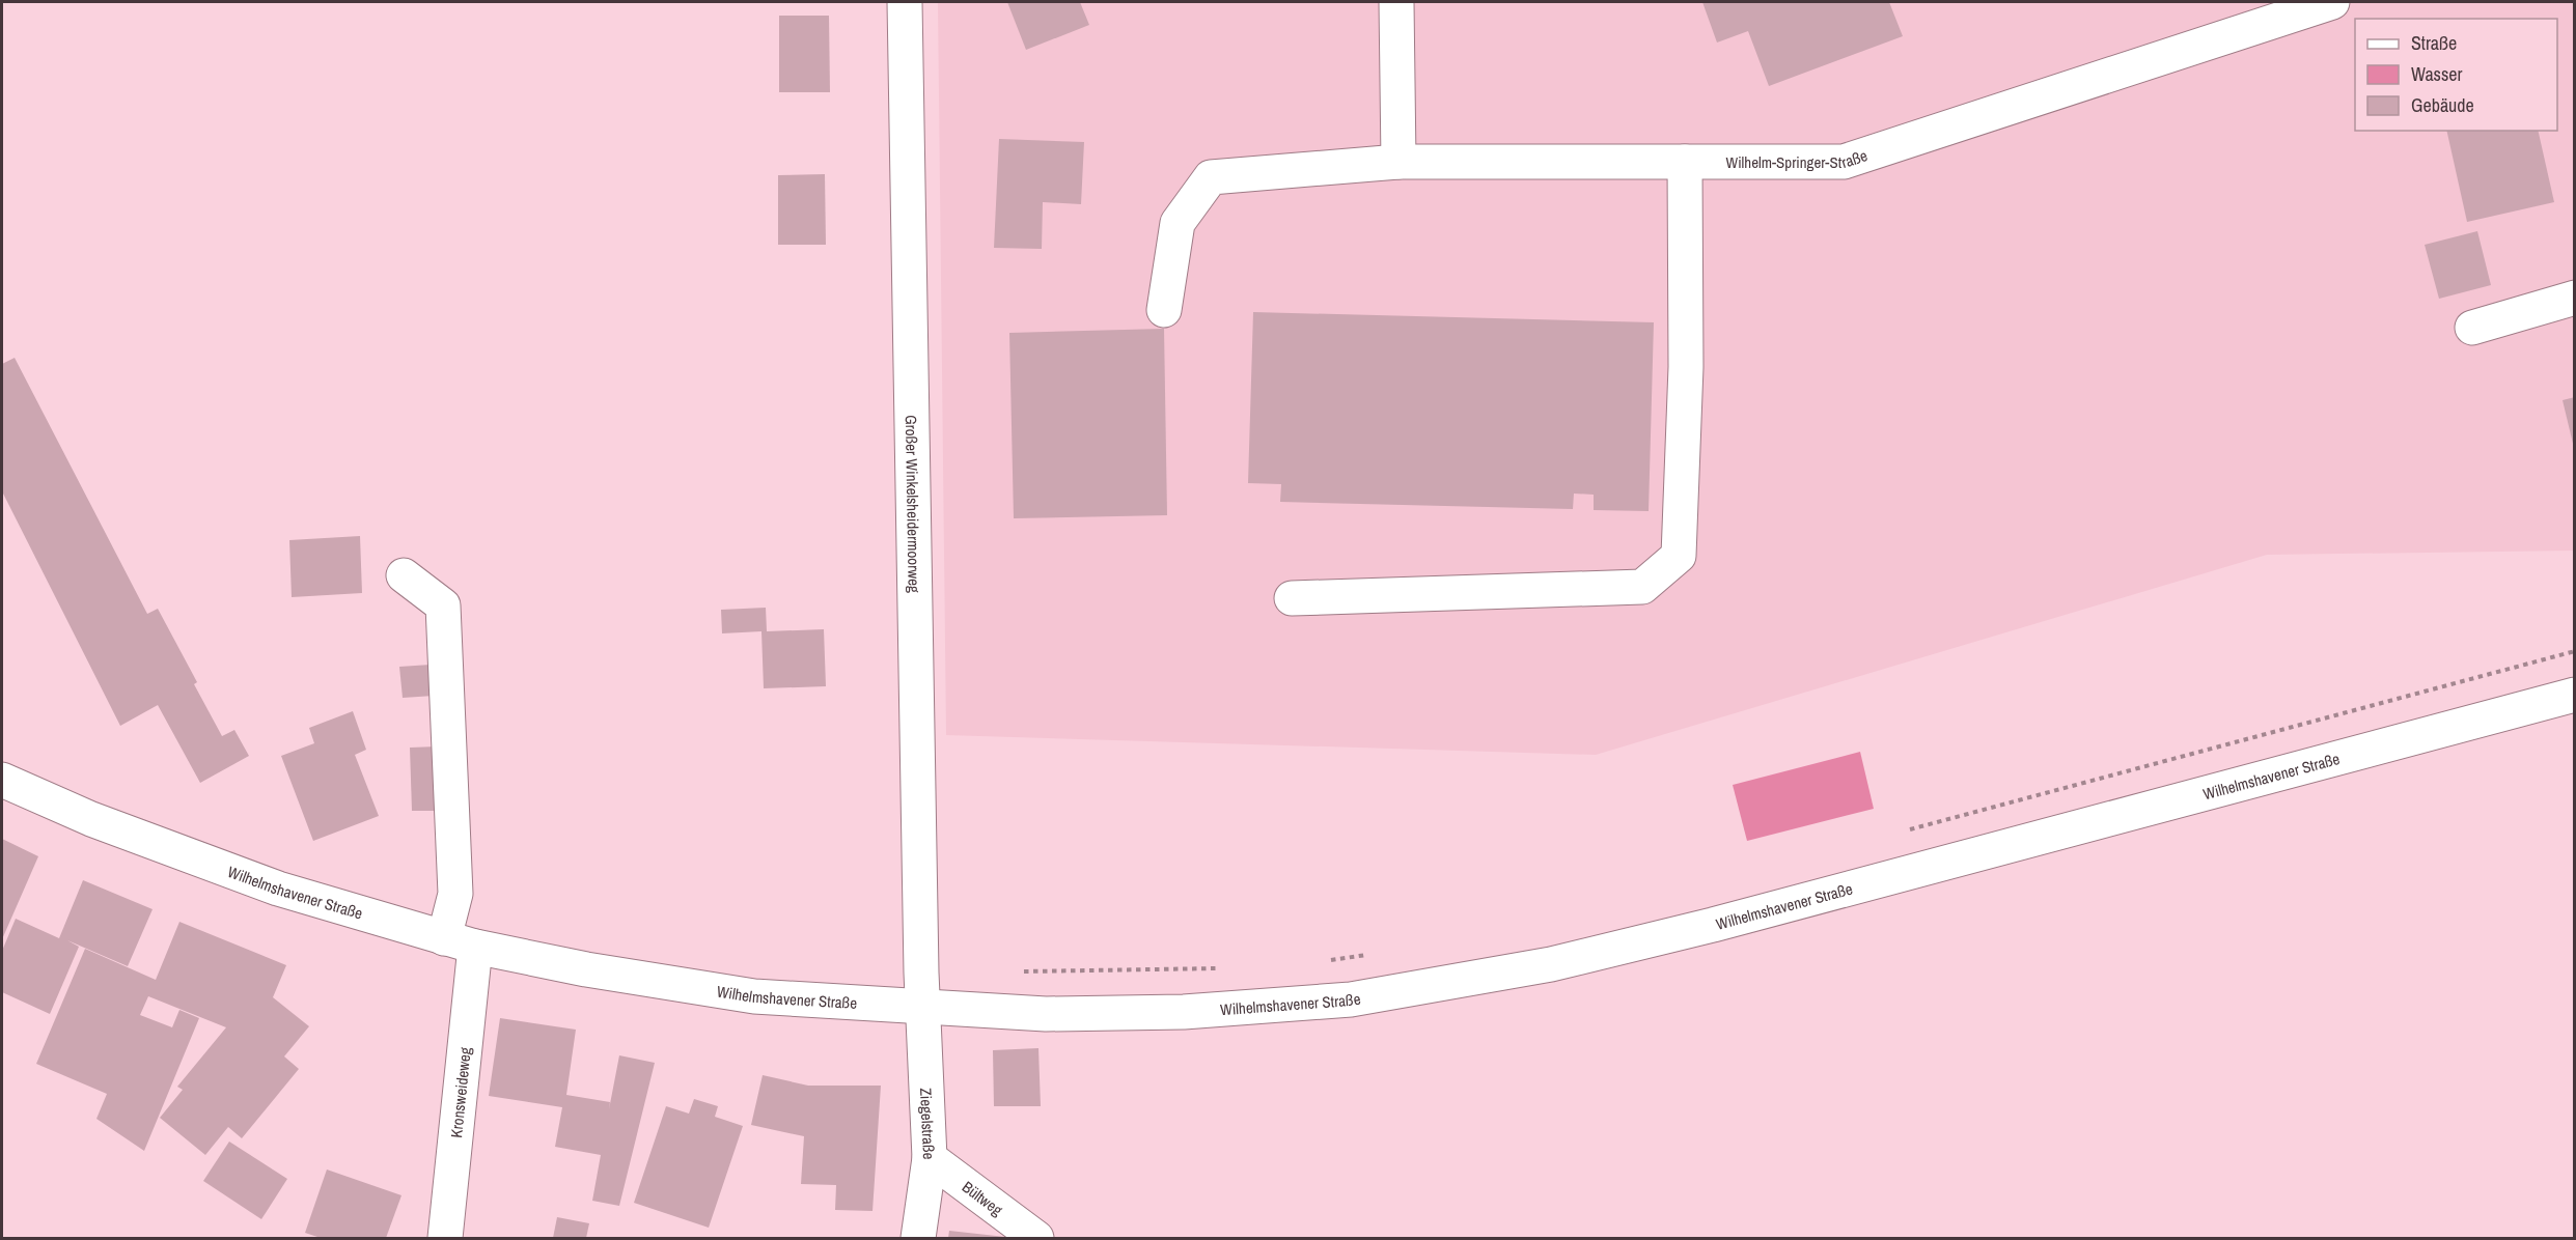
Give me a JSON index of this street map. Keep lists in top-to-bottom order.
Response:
{
  "streets": {
    "street": [
      "Wilhelm-Springer-Straße",
      "Großer Winkelsheidermoorweg",
      "Wilhelmshavener Straße",
      "Kronsweideweg",
      "Ziegelstraße",
      "Bültweg"
    ]
  },
  "crossings": [
    ["Großer Winkelsheidermoorweg", "Wilhelmshavener Straße"],
    ["Großer Winkelsheidermoorweg", "Ziegelstraße"],
    ["Wilhelmshavener Straße", "Kronsweideweg"],
    ["Wilhelmshavener Straße", "Ziegelstraße"],
    ["Ziegelstraße", "Bültweg"]
  ],
  "legend": ["Straße", "Wasser", "Gebäude"]
}
